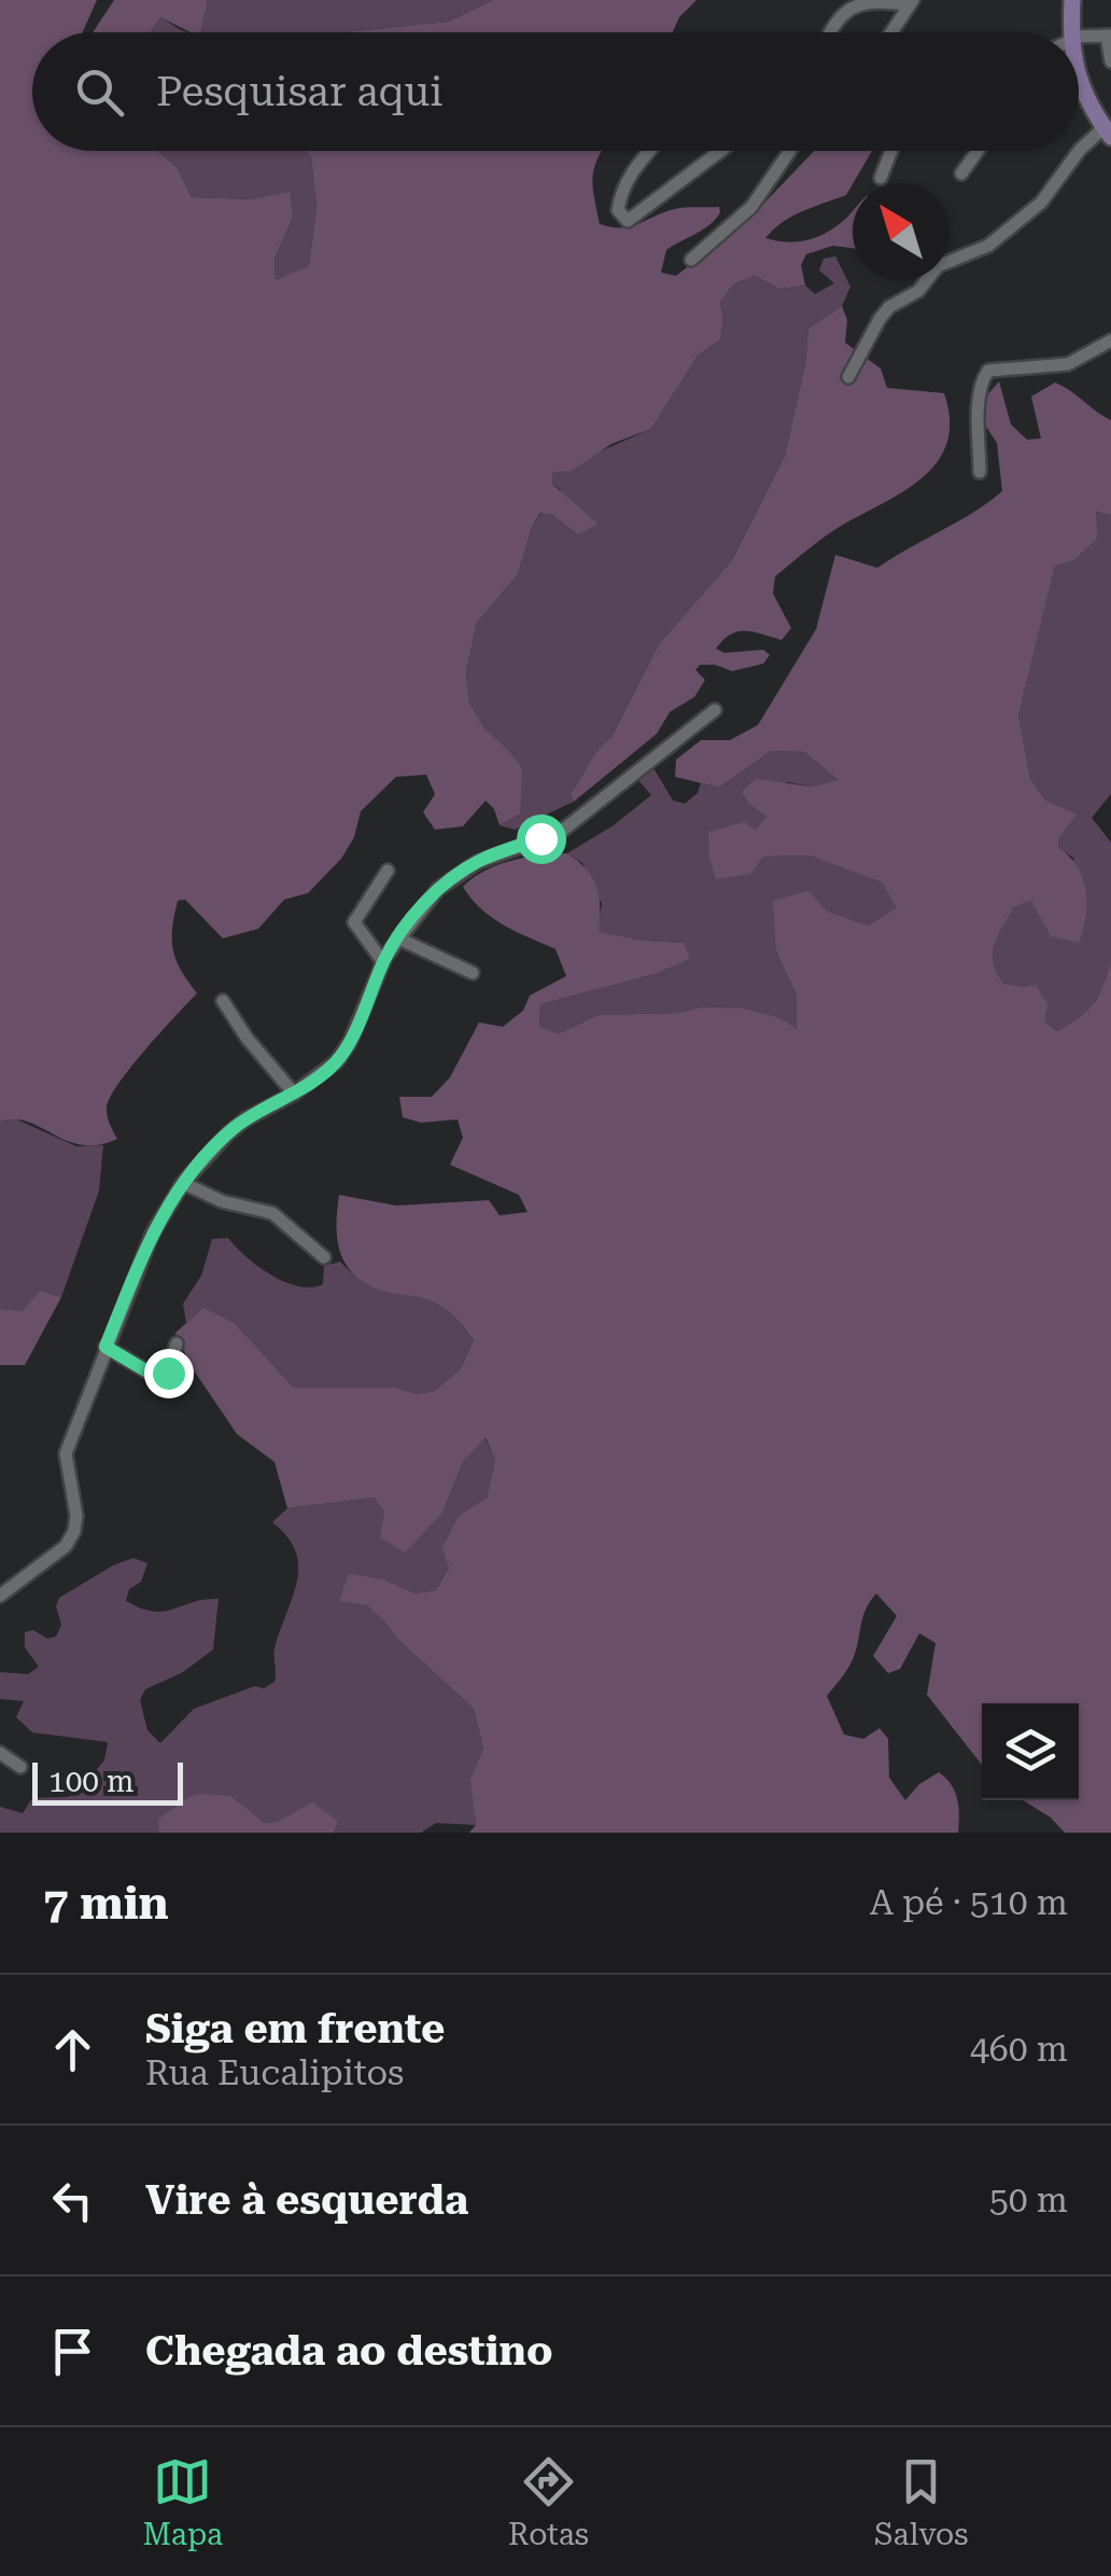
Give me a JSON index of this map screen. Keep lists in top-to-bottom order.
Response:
{
  "scale_bar": "100 m",
  "north": "top left",
  "page": {
    "search": "Pesquisar aqui",
    "scale": "100 m",
    "heading": ["7 min", "A pé · 510 m"],
    "list": [
      ["Siga em frente", "Rua Eucalipitos", "460 m"],
      ["Vire à esquerda", "50 m"],
      "Chegada ao destino"
    ],
    "nav": ["Mapa", "Rotas", "Salvos"]
  }
}
